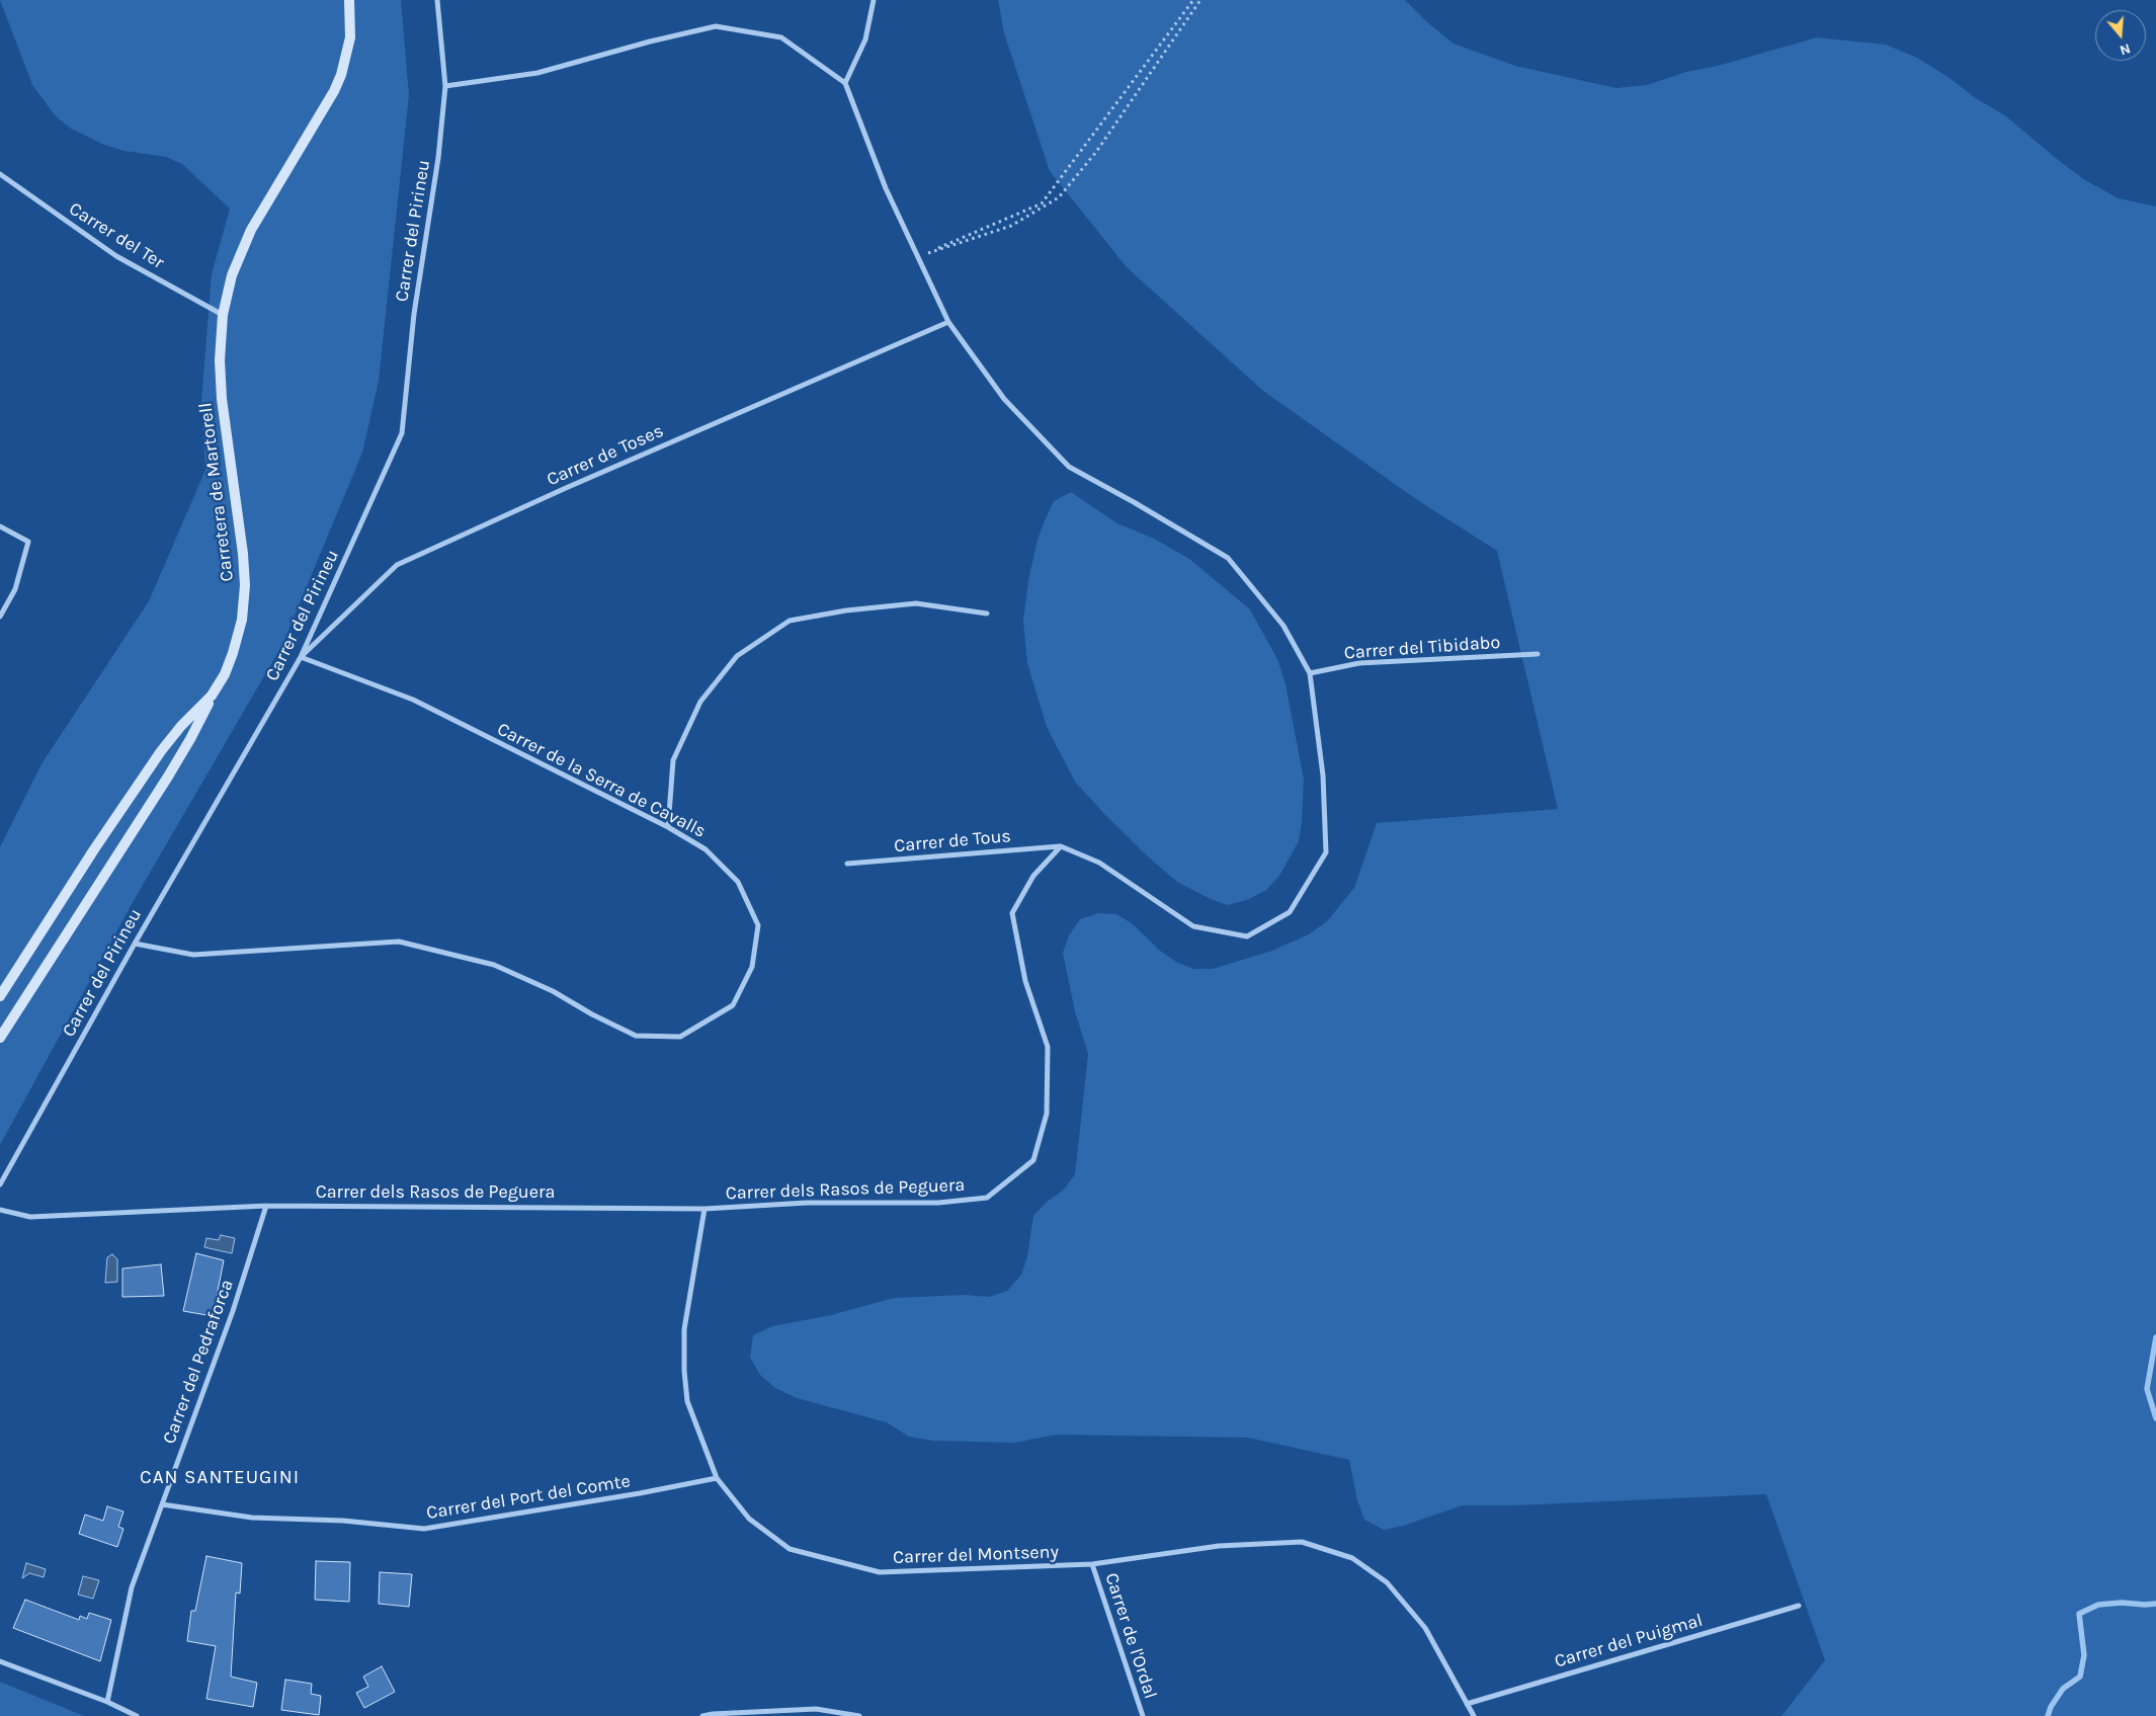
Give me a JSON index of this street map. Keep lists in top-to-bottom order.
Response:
{
  "streets": {
    "main road": ["Carretera de Martorell"],
    "street": [
      "Carrer del Pirineu",
      "Carrer del Ter",
      "Carrer de Toses",
      "Carrer del Tibidabo",
      "Carrer de la Serra de Cavalls",
      "Carrer de Tous",
      "Carrer dels Rasos de Peguera",
      "Carrer del Pedraforca",
      "Carrer del Port del Comte",
      "Carrer del Montseny",
      "Carrer de l'Ordal",
      "Carrer del Puigmal"
    ]
  },
  "crossings": [
    ["Carrer del Pirineu", "Carrer de Toses"],
    ["Carrer del Pirineu", "Carrer de la Serra de Cavalls"],
    ["Carrer del Ter", "Carretera de Martorell"],
    ["Carrer de Toses", "Carrer de la Serra de Cavalls"],
    ["Carrer de Tous", "Carrer dels Rasos de Peguera"],
    ["Carrer dels Rasos de Peguera", "Carrer del Pedraforca"],
    ["Carrer dels Rasos de Peguera", "Carrer del Montseny"],
    ["Carrer del Pedraforca", "Carrer del Port del Comte"],
    ["Carrer del Port del Comte", "Carrer del Montseny"],
    ["Carrer del Montseny", "Carrer de l'Ordal"],
    ["Carrer del Montseny", "Carrer del Puigmal"]
  ],
  "districts": ["CAN SANTEUGINI"],
  "north": "bottom"
}
